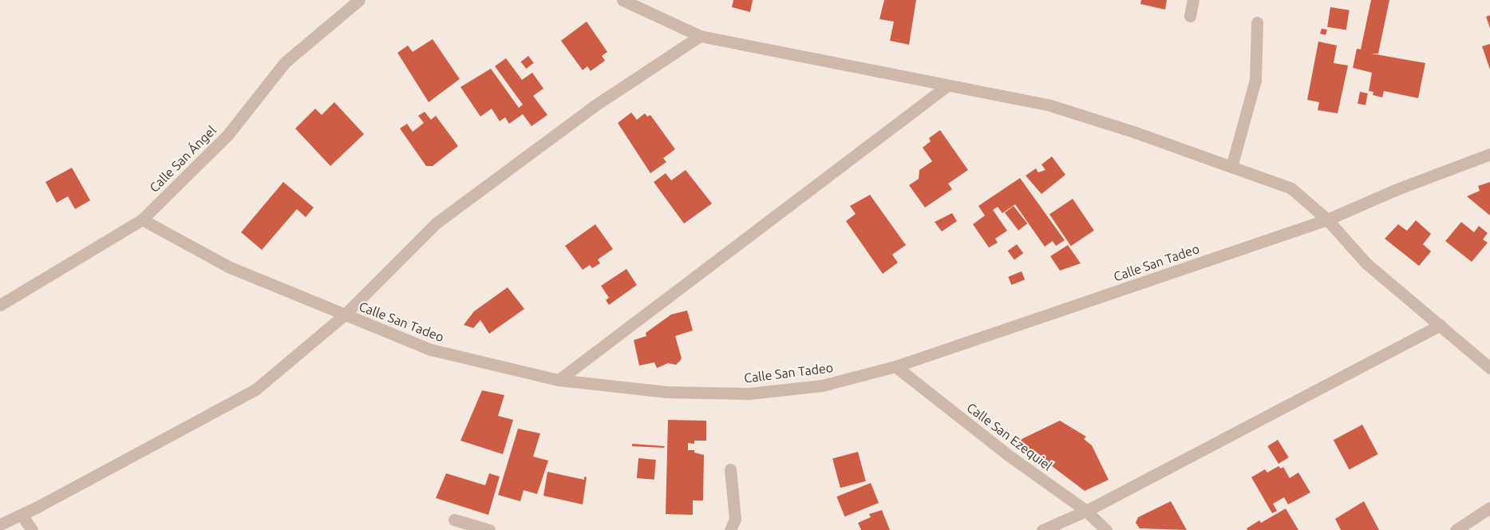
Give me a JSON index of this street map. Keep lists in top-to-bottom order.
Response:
{
  "streets": {
    "street": ["Calle San Ángel", "Calle San Tadeo", "Calle San Ezequiel"]
  },
  "crossings": [
    ["Calle San Ángel", "Calle San Tadeo"],
    ["Calle San Tadeo", "Calle San Ezequiel"]
  ]
}
